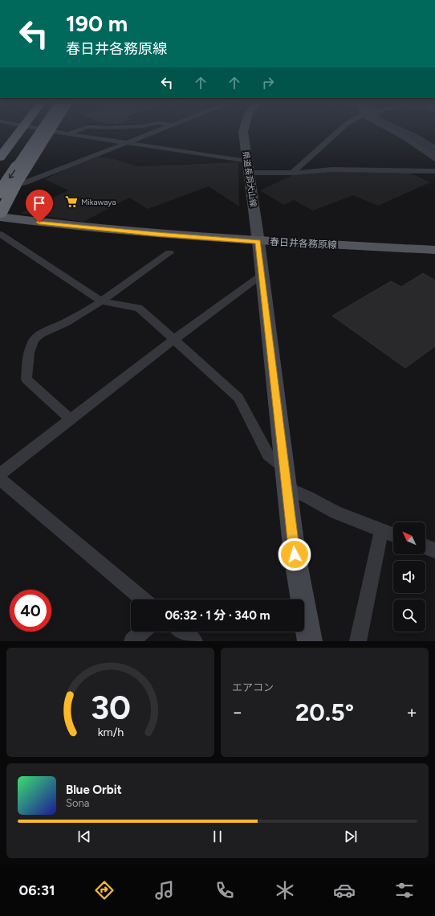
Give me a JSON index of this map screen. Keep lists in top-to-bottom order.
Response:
{
  "streets": {
    "main road": ["県道長洞犬山線", "春日井各務原線"]
  },
  "crossings": [
    ["県道長洞犬山線", "春日井各務原線"]
  ],
  "places": {
    "supermarket": ["Mikawaya"]
  },
  "north": "top left",
  "page": {
    "turn": ["190 m", "春日井各務原線"],
    "limit": "40",
    "trip": "06:32 · 1 分 · 340 m",
    "tile": "エアコン",
    "heat": ["−", "20.5°", "+"],
    "song": ["Blue Orbit", "Sona"],
    "tabs": "06:31",
    "gauge": ["30", "km/h"]
  }
}
